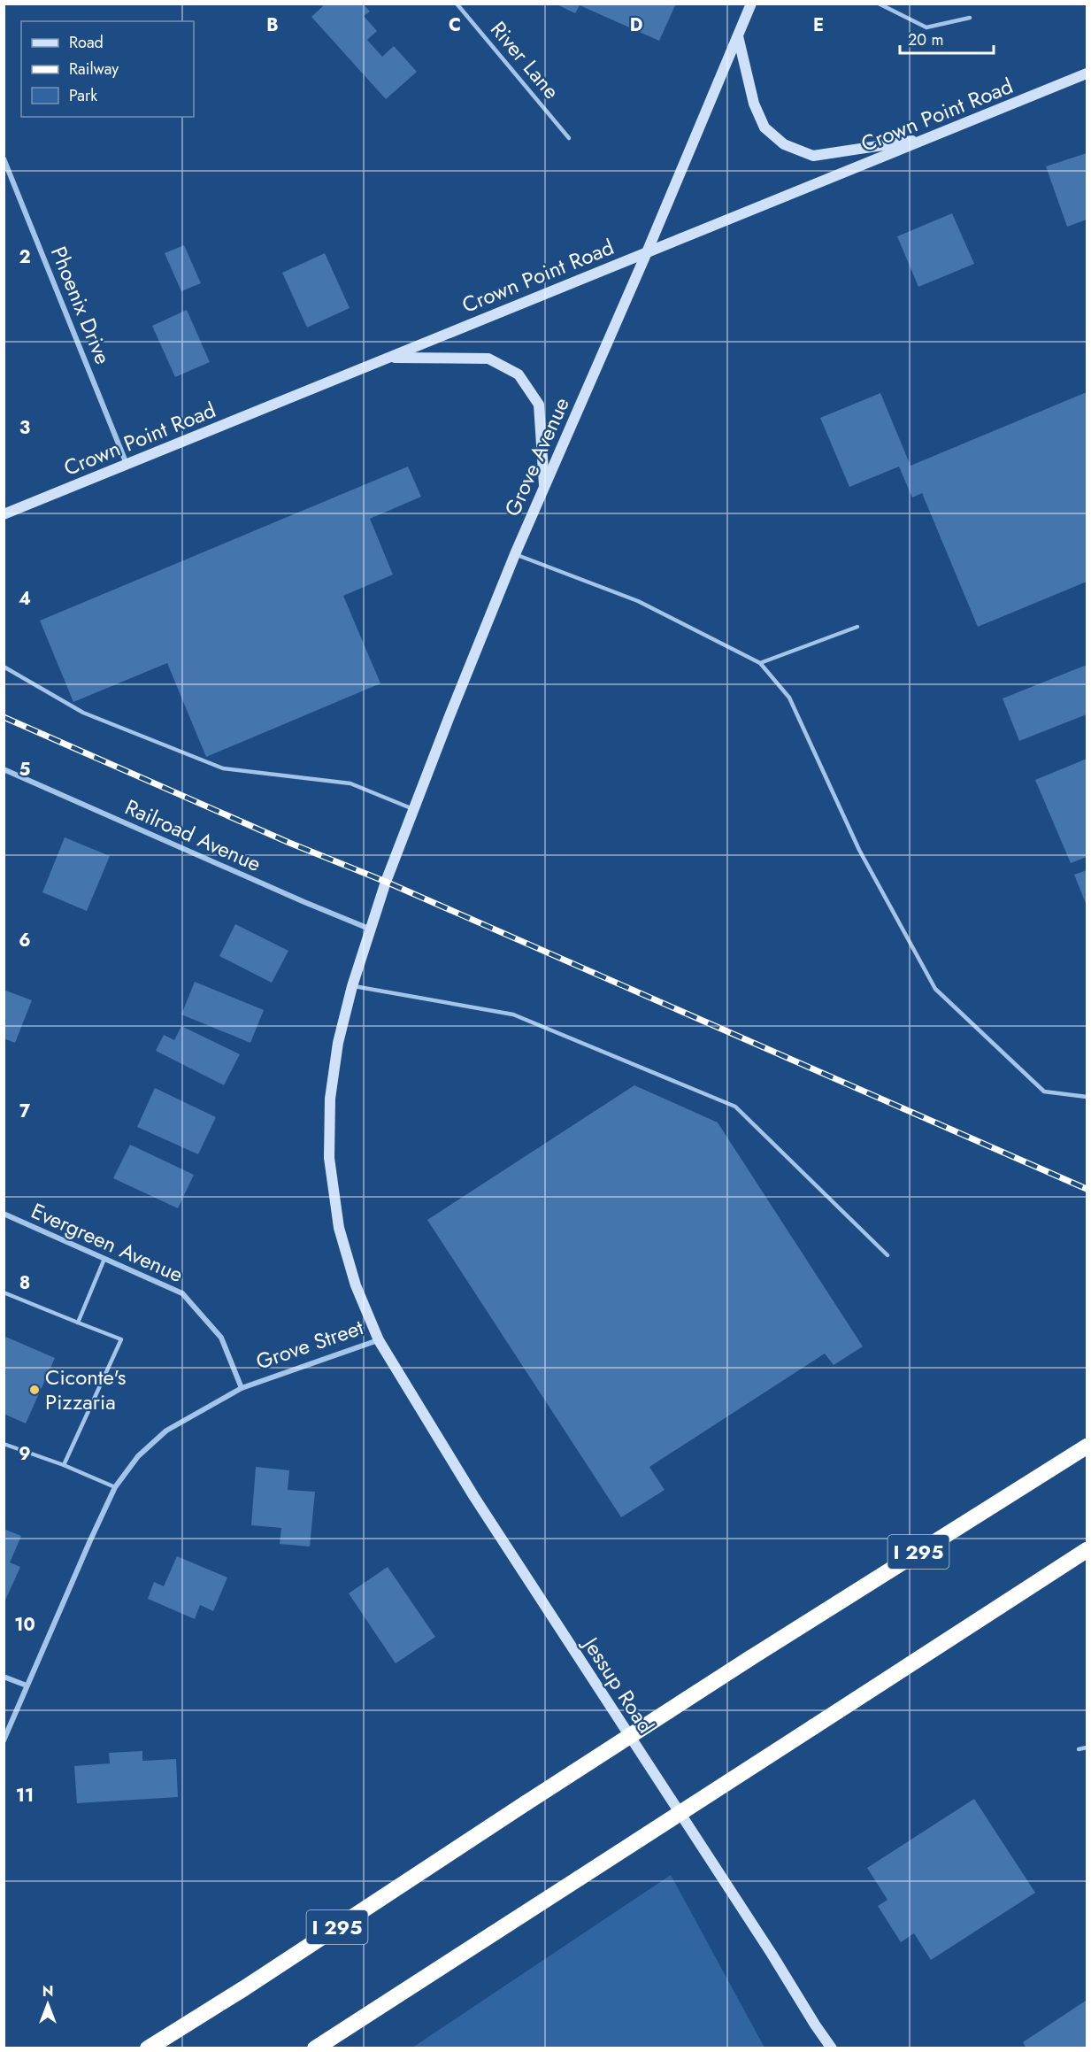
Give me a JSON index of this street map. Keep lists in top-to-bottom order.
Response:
{
  "streets": {
    "highway": ["I 295"],
    "main road": [
      "Crown Point Road",
      "Grove Avenue",
      "Grove Street",
      "Jessup Road"
    ],
    "street": ["Phoenix Drive", "Railroad Avenue", "Evergreen Avenue"],
    "lane": ["River Lane"]
  },
  "crossings": [
    ["Crown Point Road", "Phoenix Drive"],
    ["Crown Point Road", "Grove Avenue"],
    ["Grove Avenue", "Railroad Avenue"],
    ["Grove Avenue", "Grove Street"],
    ["Railroad Avenue", "Grove Street"],
    ["Evergreen Avenue", "Grove Street"],
    ["Grove Street", "Jessup Road"]
  ],
  "places": ["Ciconte's Pizzaria"],
  "legend": ["Road", "Railway", "Park"],
  "scale_bar": "20 m",
  "north": "top",
  "grid": {
    "columns": [
      "B",
      "C",
      "D",
      "E"
    ],
    "rows": [
      "2",
      "3",
      "4",
      "5",
      "6",
      "7",
      "8",
      "9",
      "10",
      "11"
    ]
  }
}
